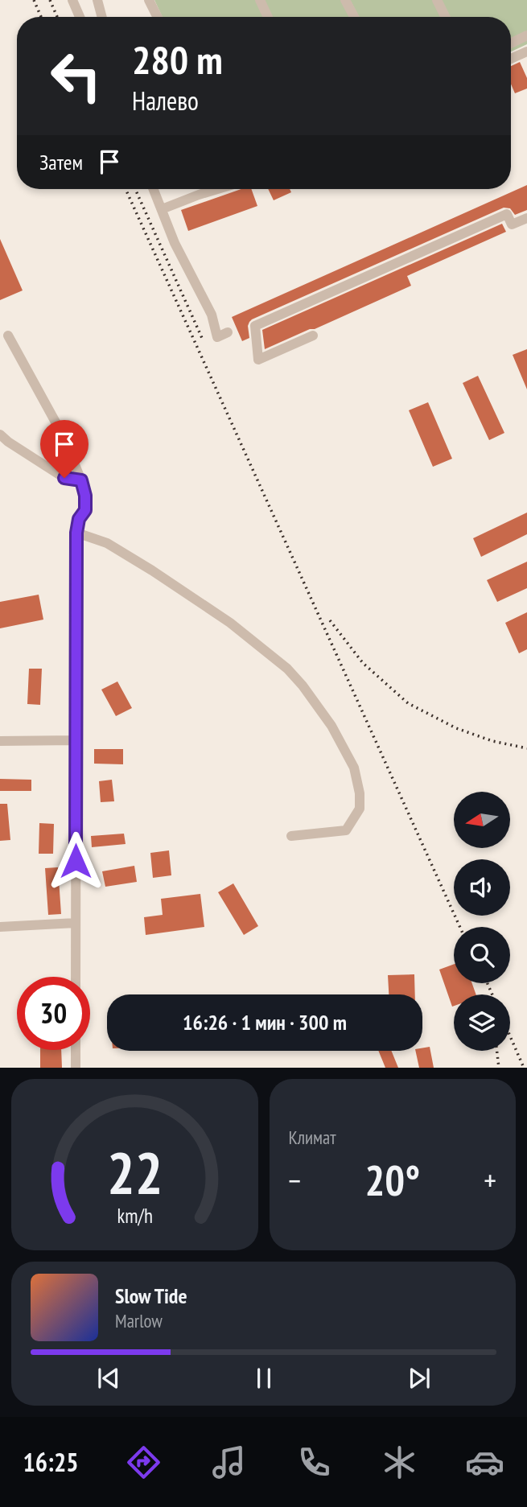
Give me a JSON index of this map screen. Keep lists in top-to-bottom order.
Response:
{
  "north": "left",
  "page": {
    "turn": ["280 m", "Налево"],
    "then": "Затем",
    "limit": "30",
    "trip": "16:26 · 1 мин · 300 m",
    "tile": "Климат",
    "heat": ["−", "20°", "+"],
    "song": ["Slow Tide", "Marlow"],
    "tabs": "16:25",
    "gauge": ["22", "km/h"]
  }
}
